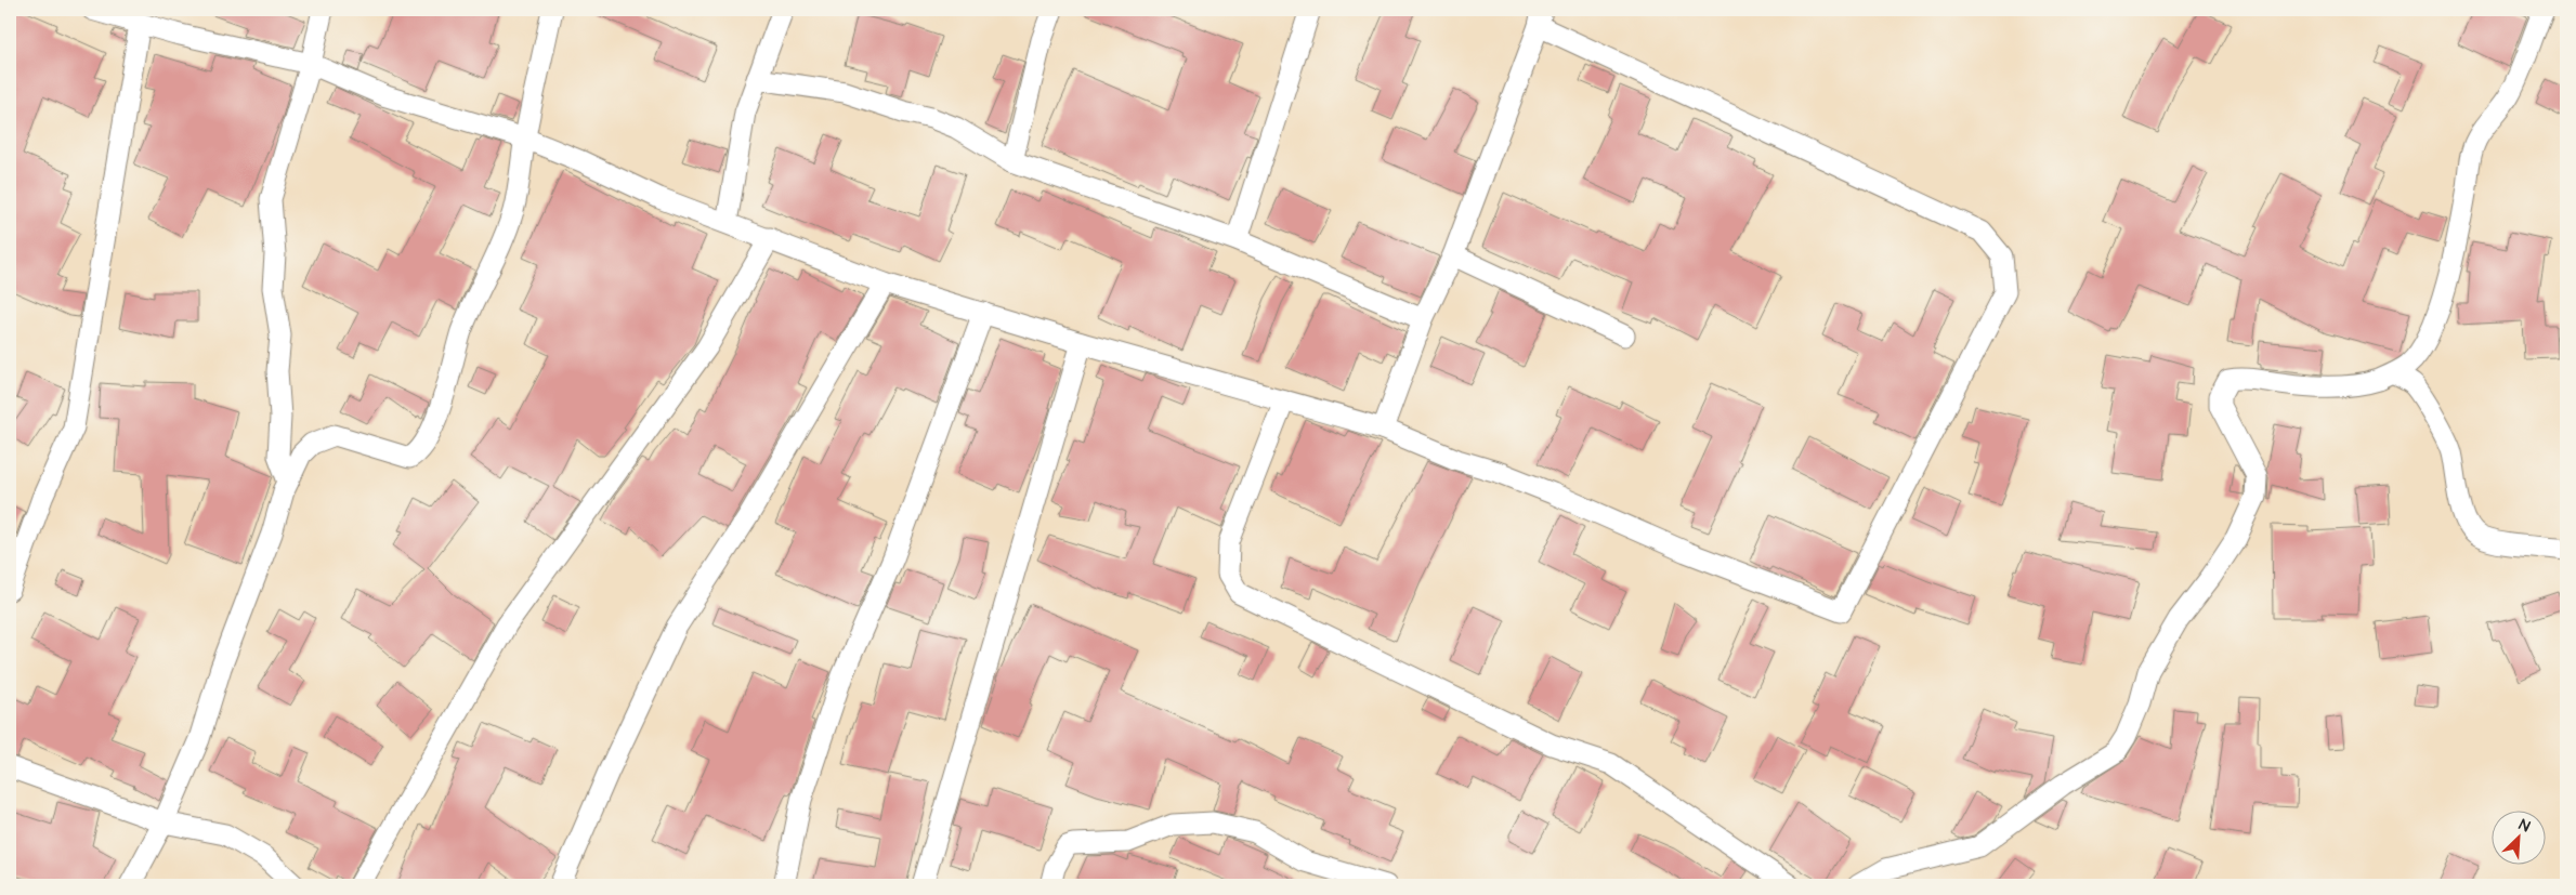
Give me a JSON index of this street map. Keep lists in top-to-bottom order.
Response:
{
  "north": "top right"
}
